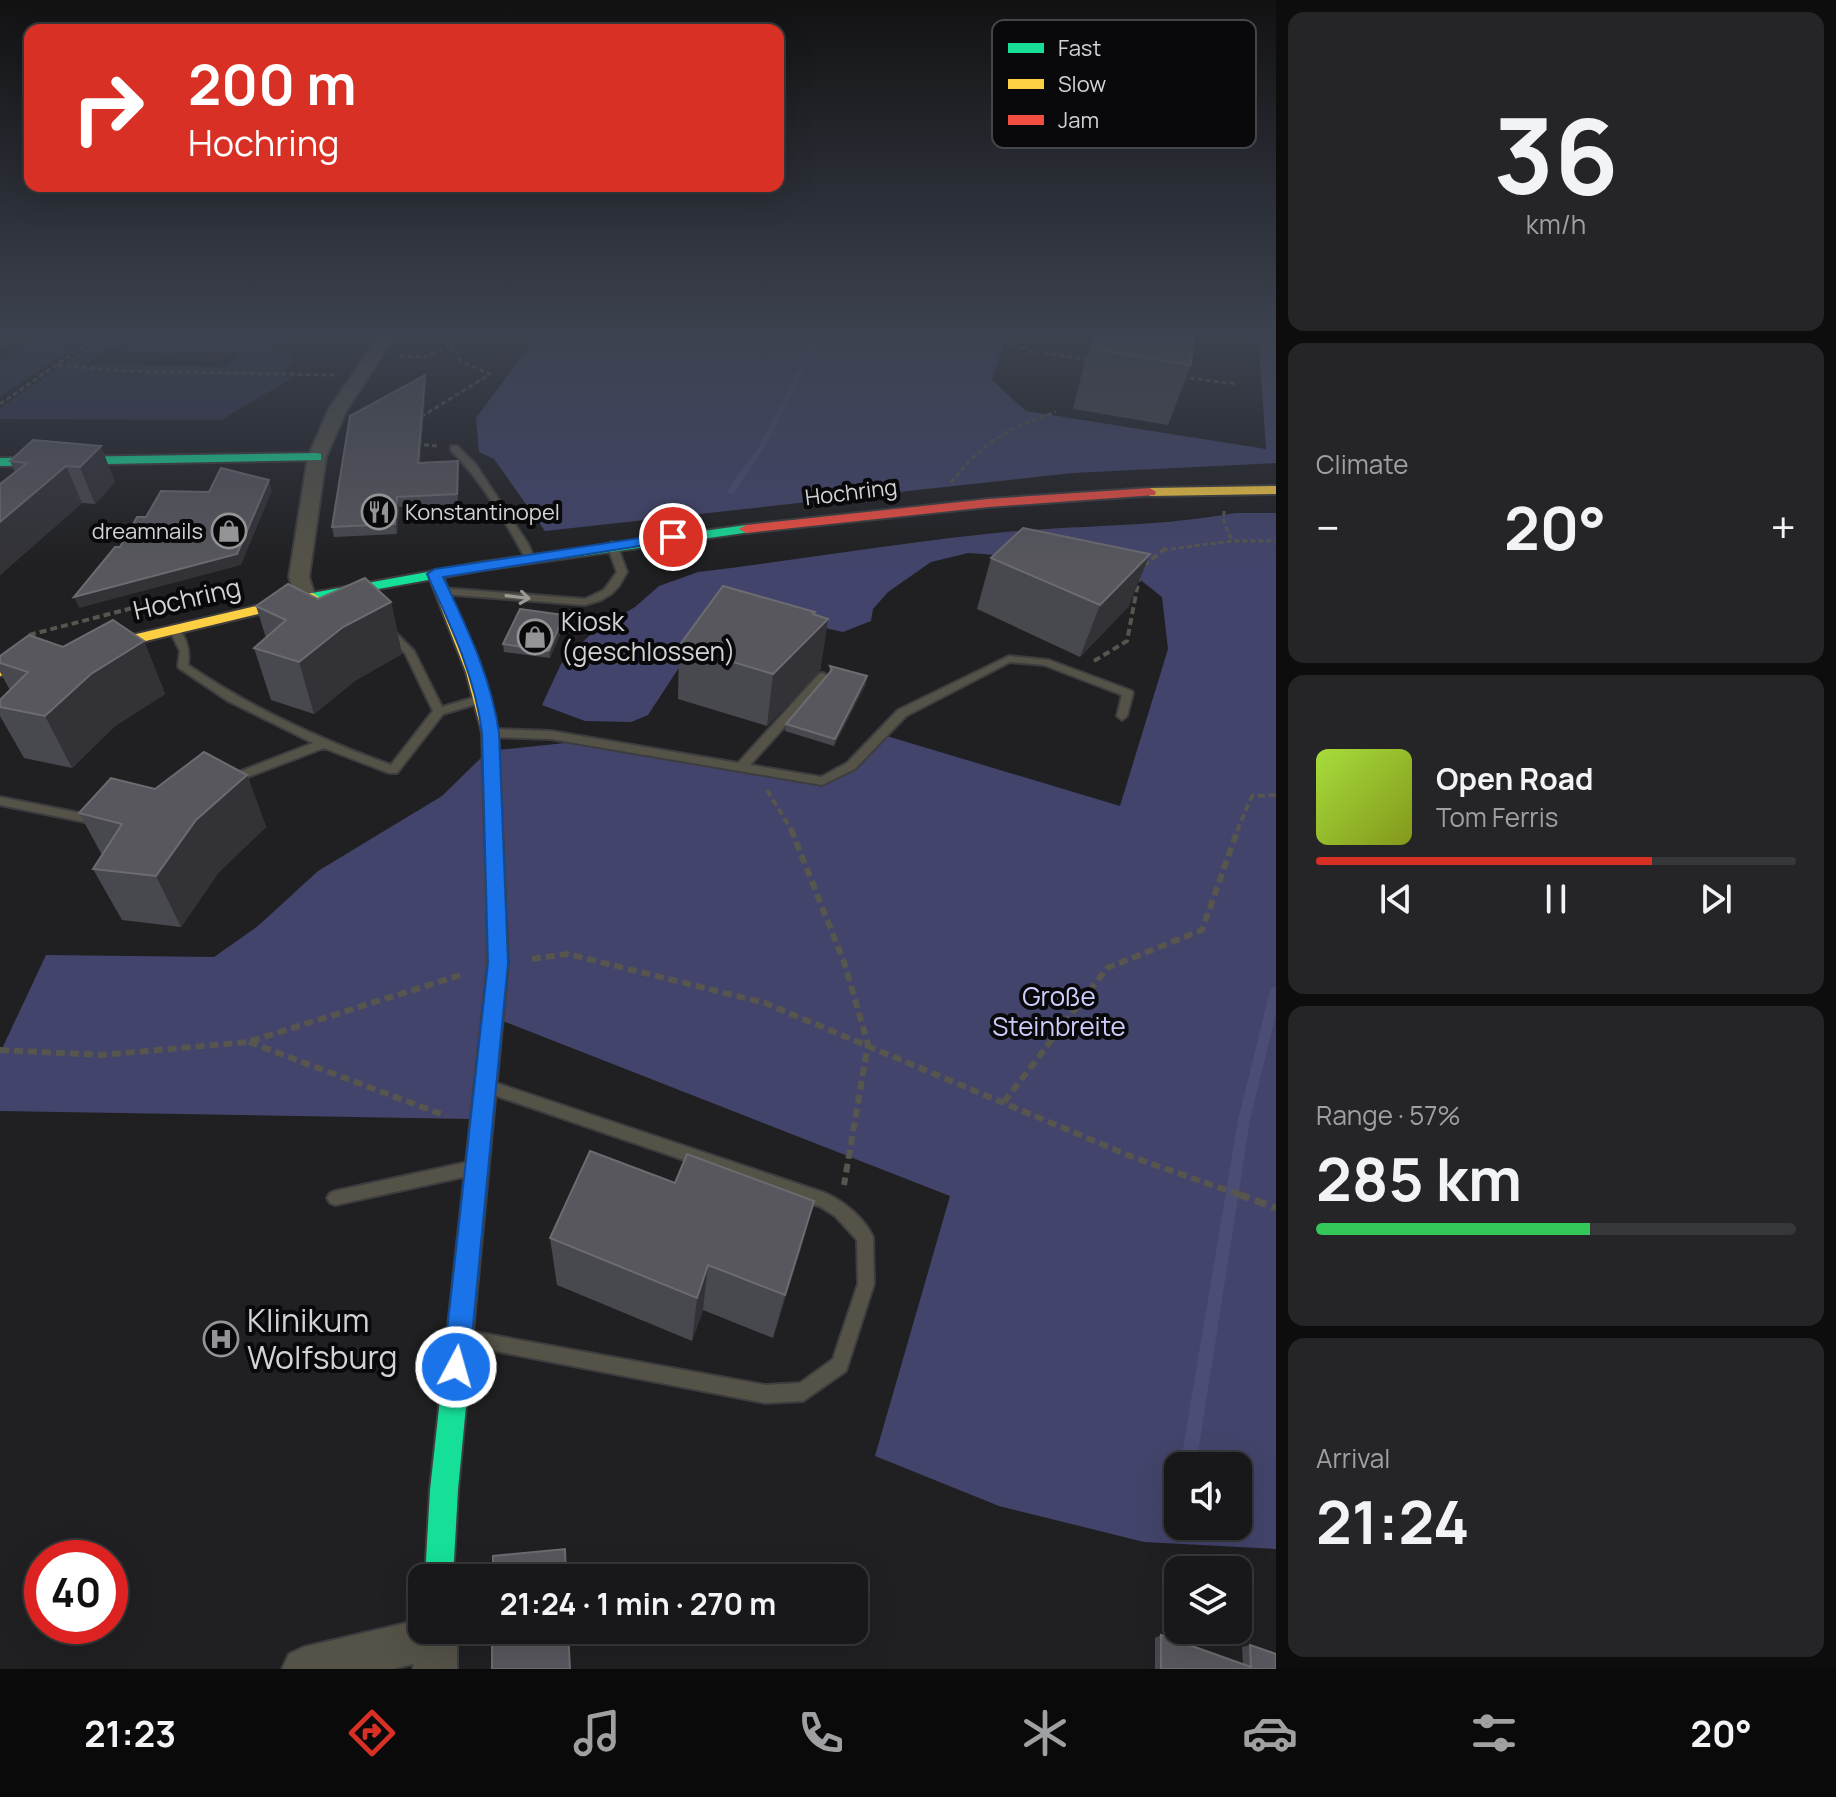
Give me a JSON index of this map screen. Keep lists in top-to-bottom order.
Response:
{
  "streets": {
    "street": ["Hochring"]
  },
  "parks": ["Große Steinbreite"],
  "places": {
    "restaurant": ["Konstantinopel"],
    "shop": ["dreamnails", "Kiosk (geschlossen)"],
    "hospital": ["Klinikum Wolfsburg"]
  },
  "legend": ["Fast", "Slow", "Jam"],
  "page": {
    "tile": [
      ["36", "km/h"],
      "Climate",
      ["Range · 57%", "285 km"],
      ["Arrival", "21:24"]
    ],
    "turn": ["200 m", "Hochring"],
    "heat": ["−", "20°", "+"],
    "song": ["Open Road", "Tom Ferris"],
    "limit": "40",
    "trip": "21:24 · 1 min · 270 m",
    "tabs": ["21:23", "20°"]
  }
}
